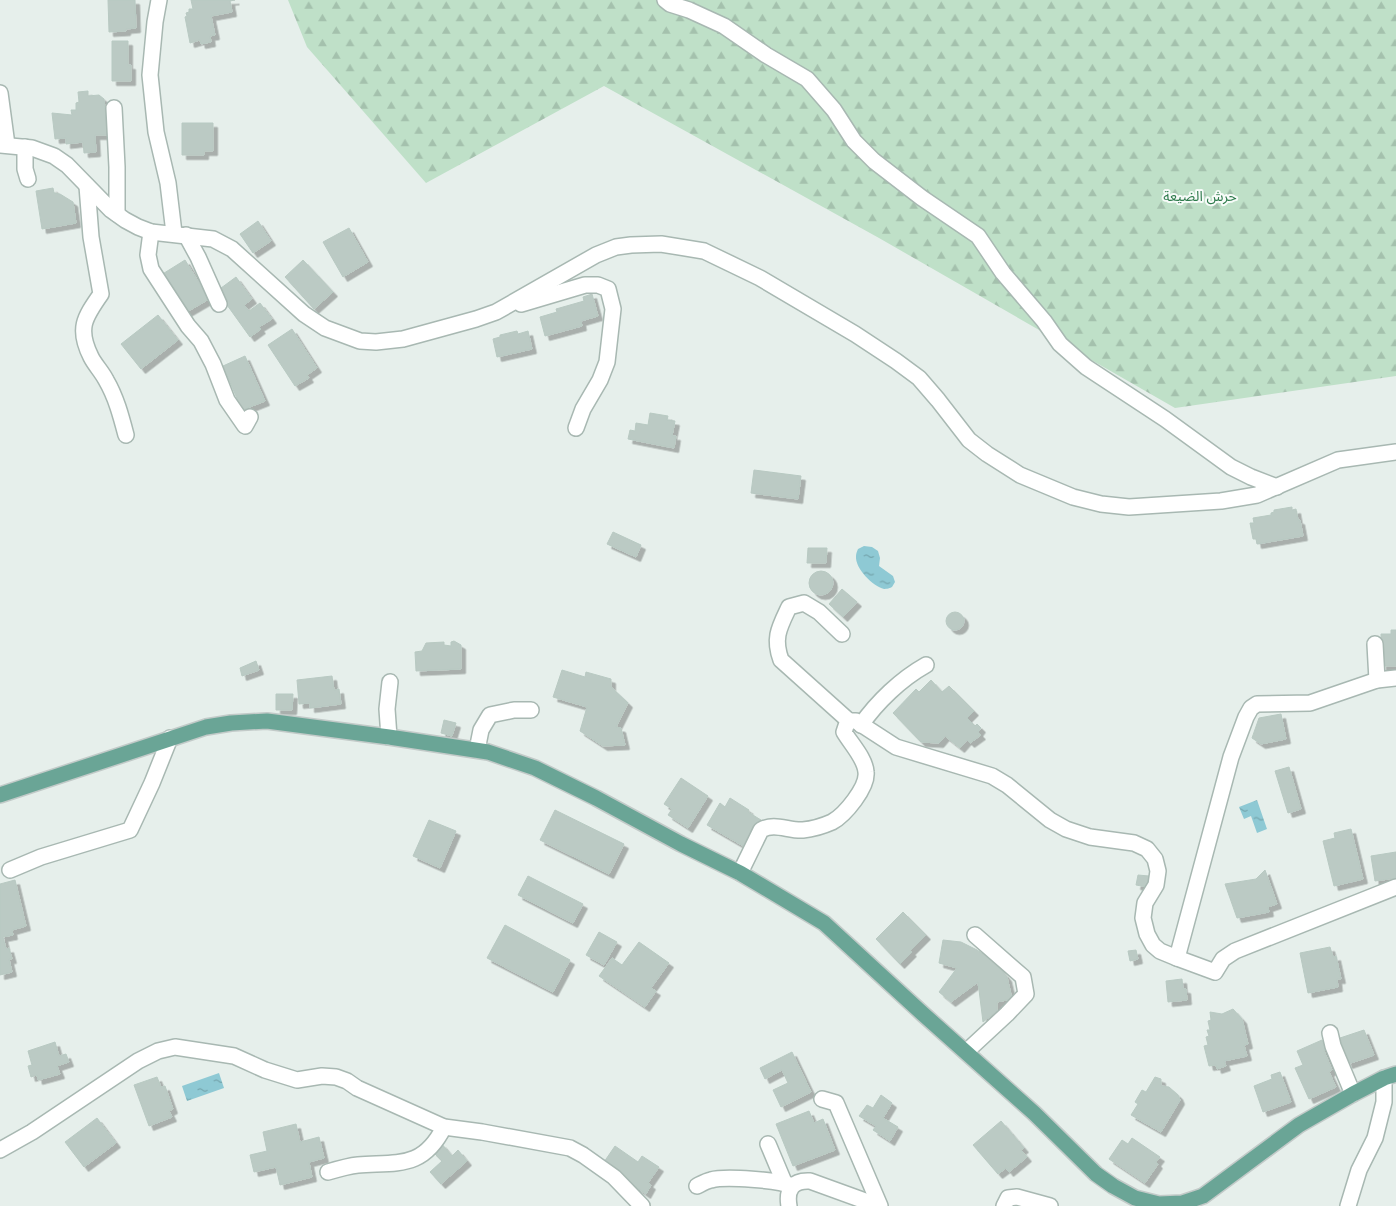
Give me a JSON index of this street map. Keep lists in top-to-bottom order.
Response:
{
  "parks": ["حرش الضيعة"]
}
